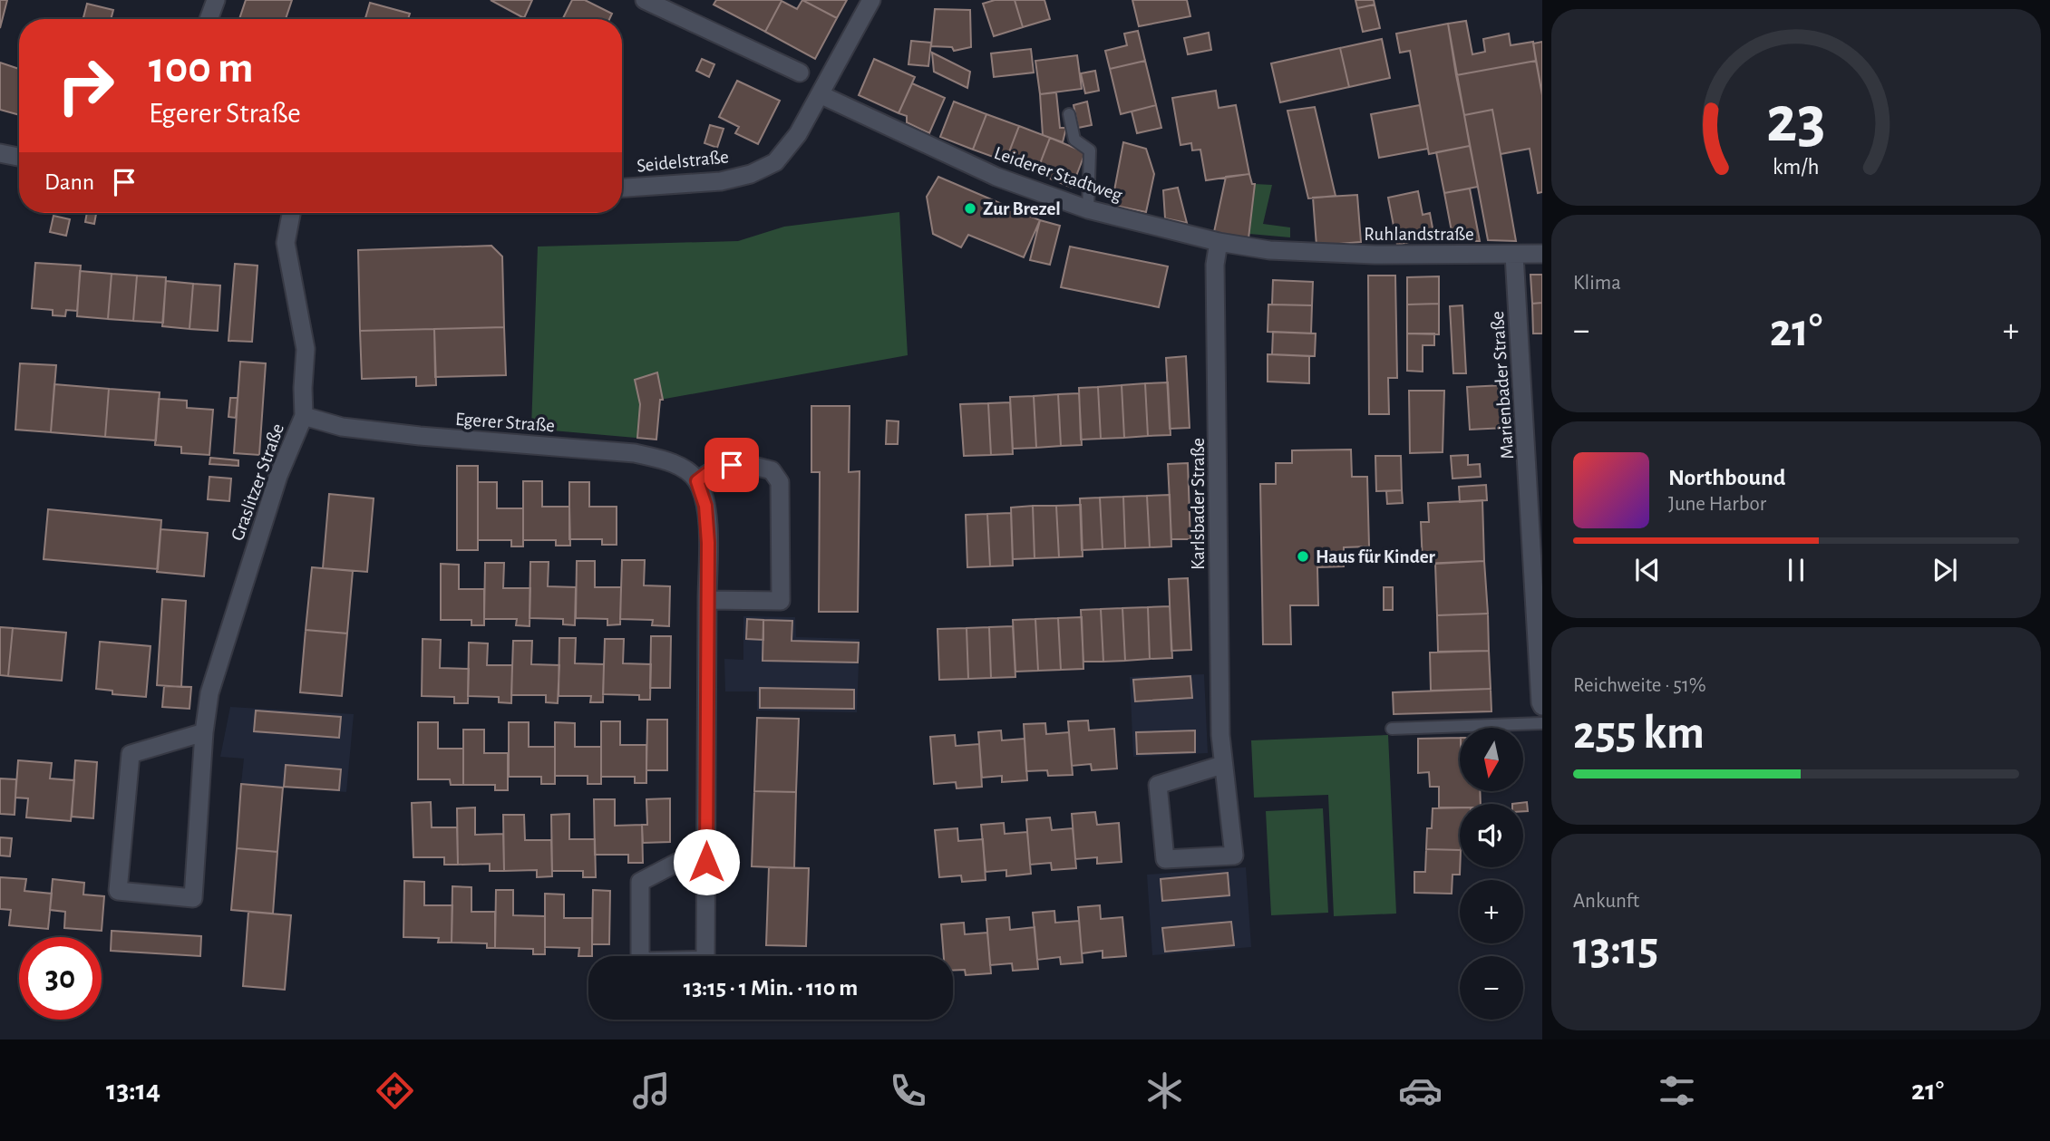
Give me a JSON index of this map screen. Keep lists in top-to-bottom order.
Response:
{
  "streets": {
    "street": [
      "Seidelstraße",
      "Leiderer Stadtweg",
      "Ruhlandstraße",
      "Marienbader Straße",
      "Egerer Straße",
      "Graslitzer Straße",
      "Karlsbader Straße"
    ]
  },
  "crossings": [
    ["Seidelstraße", "Leiderer Stadtweg"],
    ["Leiderer Stadtweg", "Ruhlandstraße"],
    ["Leiderer Stadtweg", "Karlsbader Straße"],
    ["Ruhlandstraße", "Marienbader Straße"],
    ["Egerer Straße", "Graslitzer Straße"]
  ],
  "places": ["Zur Brezel", "Haus für Kinder"],
  "north": "bottom",
  "page": {
    "turn": ["100 m", "Egerer Straße"],
    "then": "Dann",
    "tile": [
      "Klima",
      ["Reichweite · 51%", "255 km"],
      ["Ankunft", "13:15"]
    ],
    "heat": ["−", "21°", "+"],
    "song": ["Northbound", "June Harbor"],
    "map_buttons": ["+", "−"],
    "limit": "30",
    "trip": "13:15 · 1 Min. · 110 m",
    "tabs": ["13:14", "21°"],
    "gauge": ["23", "km/h"]
  }
}
